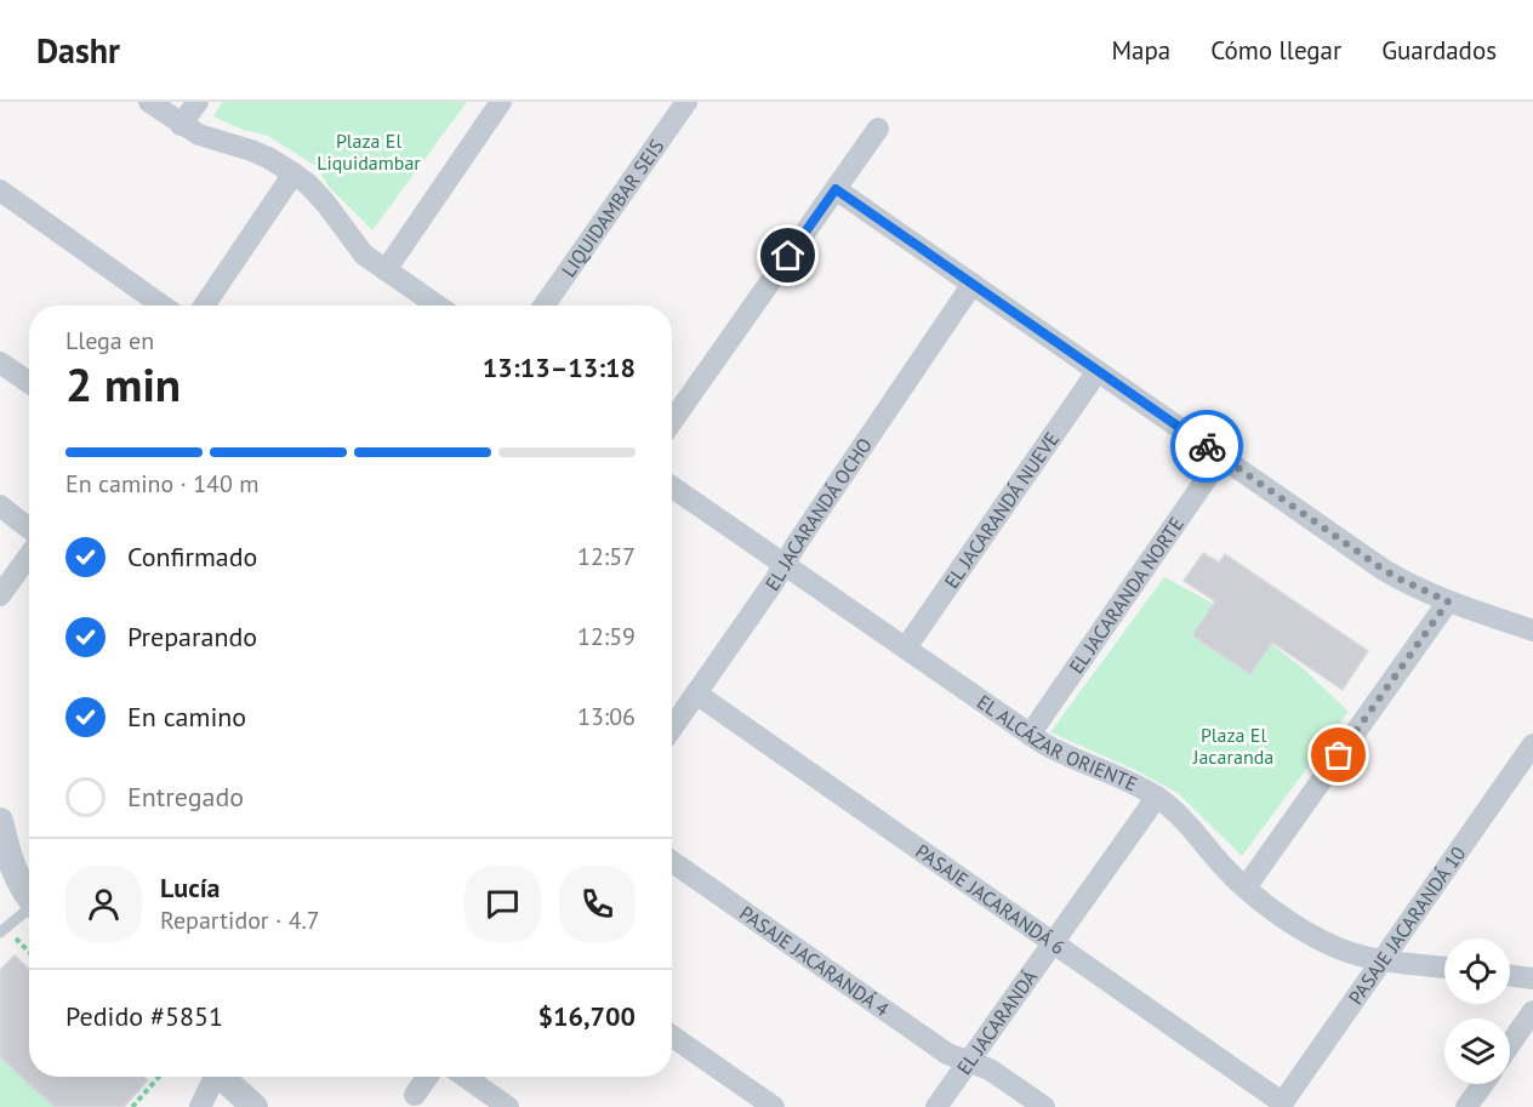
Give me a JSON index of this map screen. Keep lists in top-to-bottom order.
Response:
{
  "streets": {
    "street": [
      "LIQUIDAMBAR SEIS",
      "EL JACARANDÁ NUEVE",
      "EL JACARANDÁ OCHO",
      "EL JACARANDA NORTE",
      "EL ALCÁZAR ORIENTE",
      "PASAJE JACARANDÁ 6",
      "PASAJE JACARANDÁ 10",
      "PASAJE JACARANDÁ 4",
      "EL JACARANDÁ"
    ]
  },
  "crossings": [
    ["EL JACARANDÁ NUEVE", "EL ALCÁZAR ORIENTE"],
    ["EL JACARANDÁ OCHO", "EL ALCÁZAR ORIENTE"],
    ["EL JACARANDÁ OCHO", "PASAJE JACARANDÁ 6"],
    ["EL JACARANDA NORTE", "EL ALCÁZAR ORIENTE"],
    ["EL ALCÁZAR ORIENTE", "PASAJE JACARANDÁ 10"],
    ["EL ALCÁZAR ORIENTE", "EL JACARANDÁ"],
    ["PASAJE JACARANDÁ 6", "PASAJE JACARANDÁ 10"],
    ["PASAJE JACARANDÁ 6", "EL JACARANDÁ"],
    ["PASAJE JACARANDÁ 4", "EL JACARANDÁ"]
  ],
  "parks": ["Plaza El Liquidambar", "Plaza El Jacaranda"],
  "page": {
    "header": "Dashr",
    "nav": ["Mapa", "Cómo llegar", "Guardados"],
    "heading": ["2 min", "Llega en", "13:13–13:18"],
    "panel": [
      "Lucía",
      "Repartidor · 4.7",
      "Pedido #5851",
      "$16,700"
    ],
    "bar": "En camino · 140 m",
    "list": [
      ["Confirmado", "12:57"],
      ["Preparando", "12:59"],
      ["En camino", "13:06"],
      "Entregado"
    ]
  }
}
